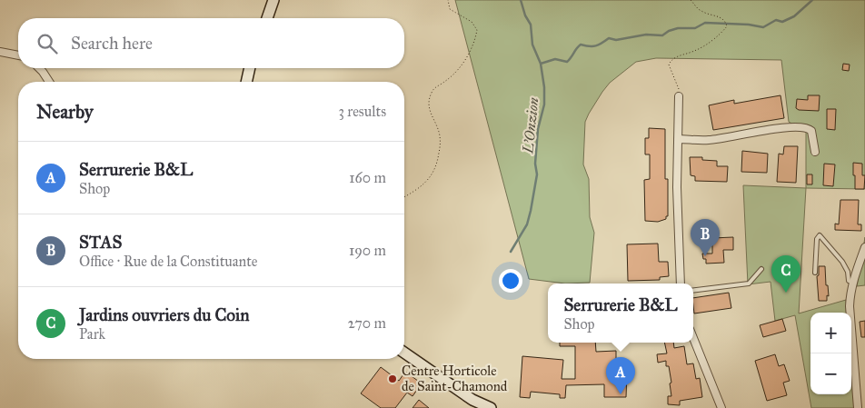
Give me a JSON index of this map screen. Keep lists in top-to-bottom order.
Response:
{
  "water": ["L'Onzion"],
  "places": ["Centre Horticole de Saint-Chamond"],
  "page": {
    "search": "Search here",
    "heading": ["Nearby", "3 results"],
    "list": [
      {
        "mark": "A",
        "name": "Serrurerie B&L",
        "note": "Shop",
        "value": "160 m"
      },
      {
        "mark": "B",
        "name": "STAS",
        "note": "Office · Rue de la Constituante",
        "value": "190 m"
      },
      {
        "mark": "C",
        "name": "Jardins ouvriers du Coin",
        "note": "Park",
        "value": "270 m"
      }
    ],
    "pins": ["B", "C", "A"],
    "popup": ["Serrurerie B&L", "Shop"],
    "map_buttons": ["+", "−"]
  }
}
